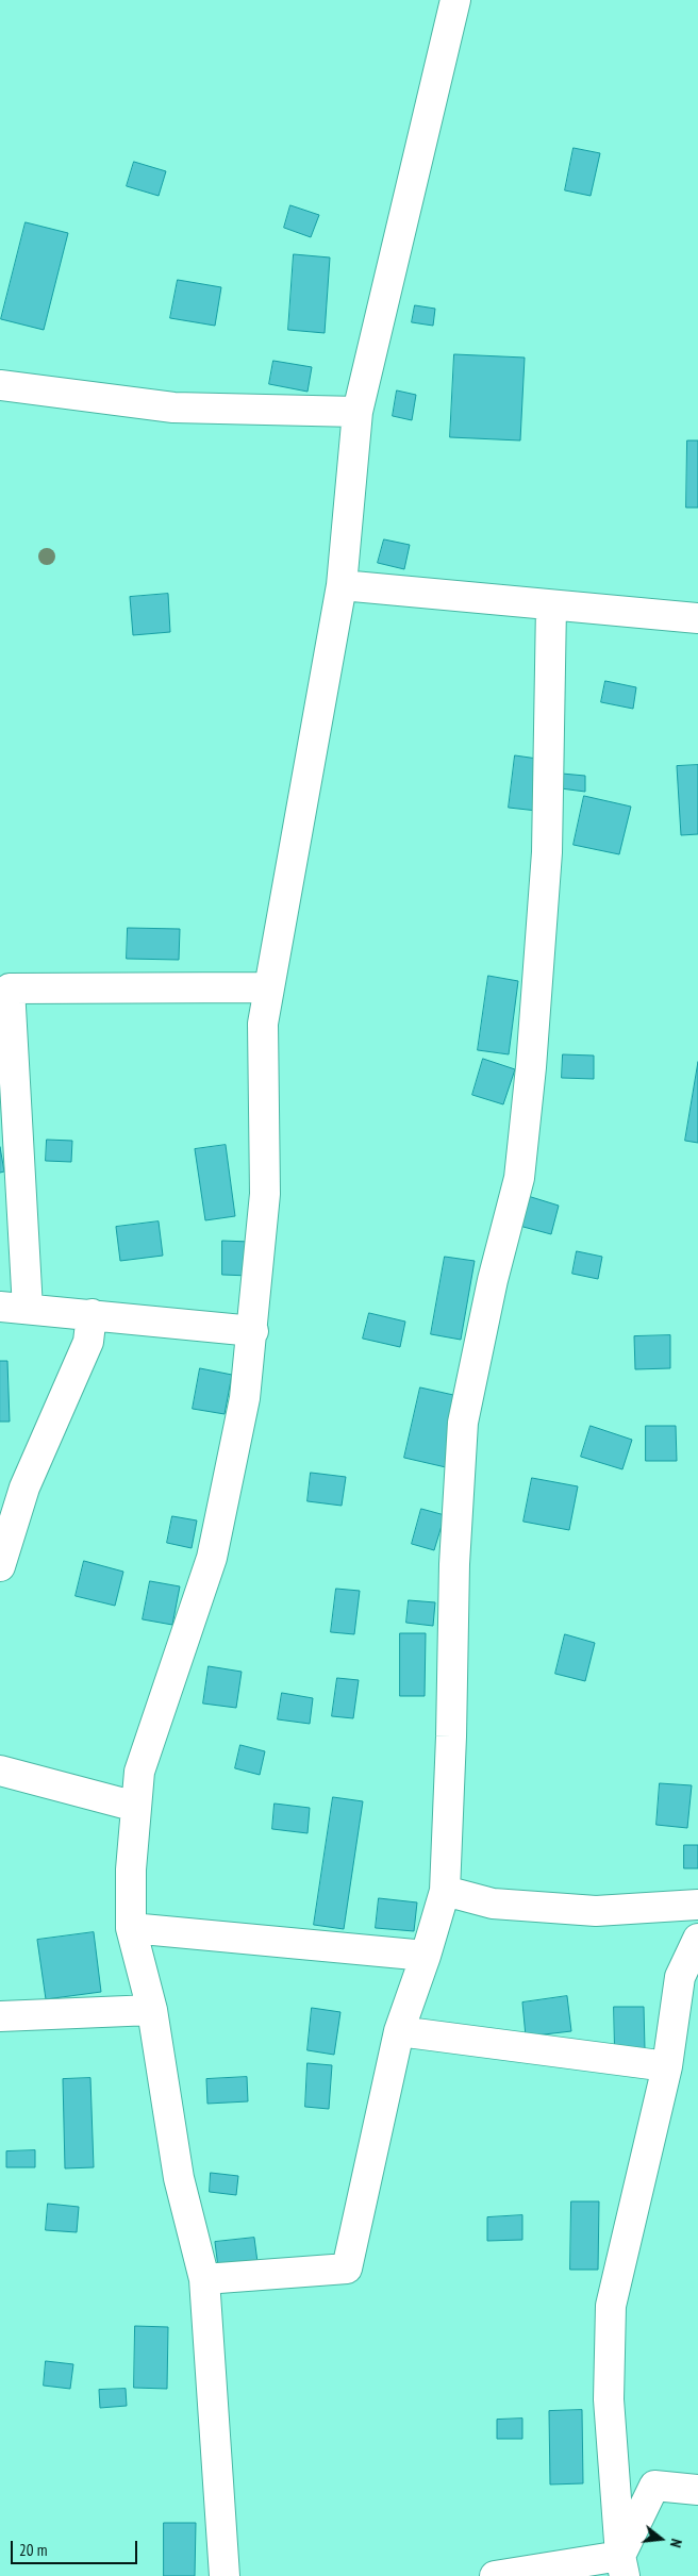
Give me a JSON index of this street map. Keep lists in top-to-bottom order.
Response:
{
  "scale_bar": "20 m",
  "north": "right"
}
